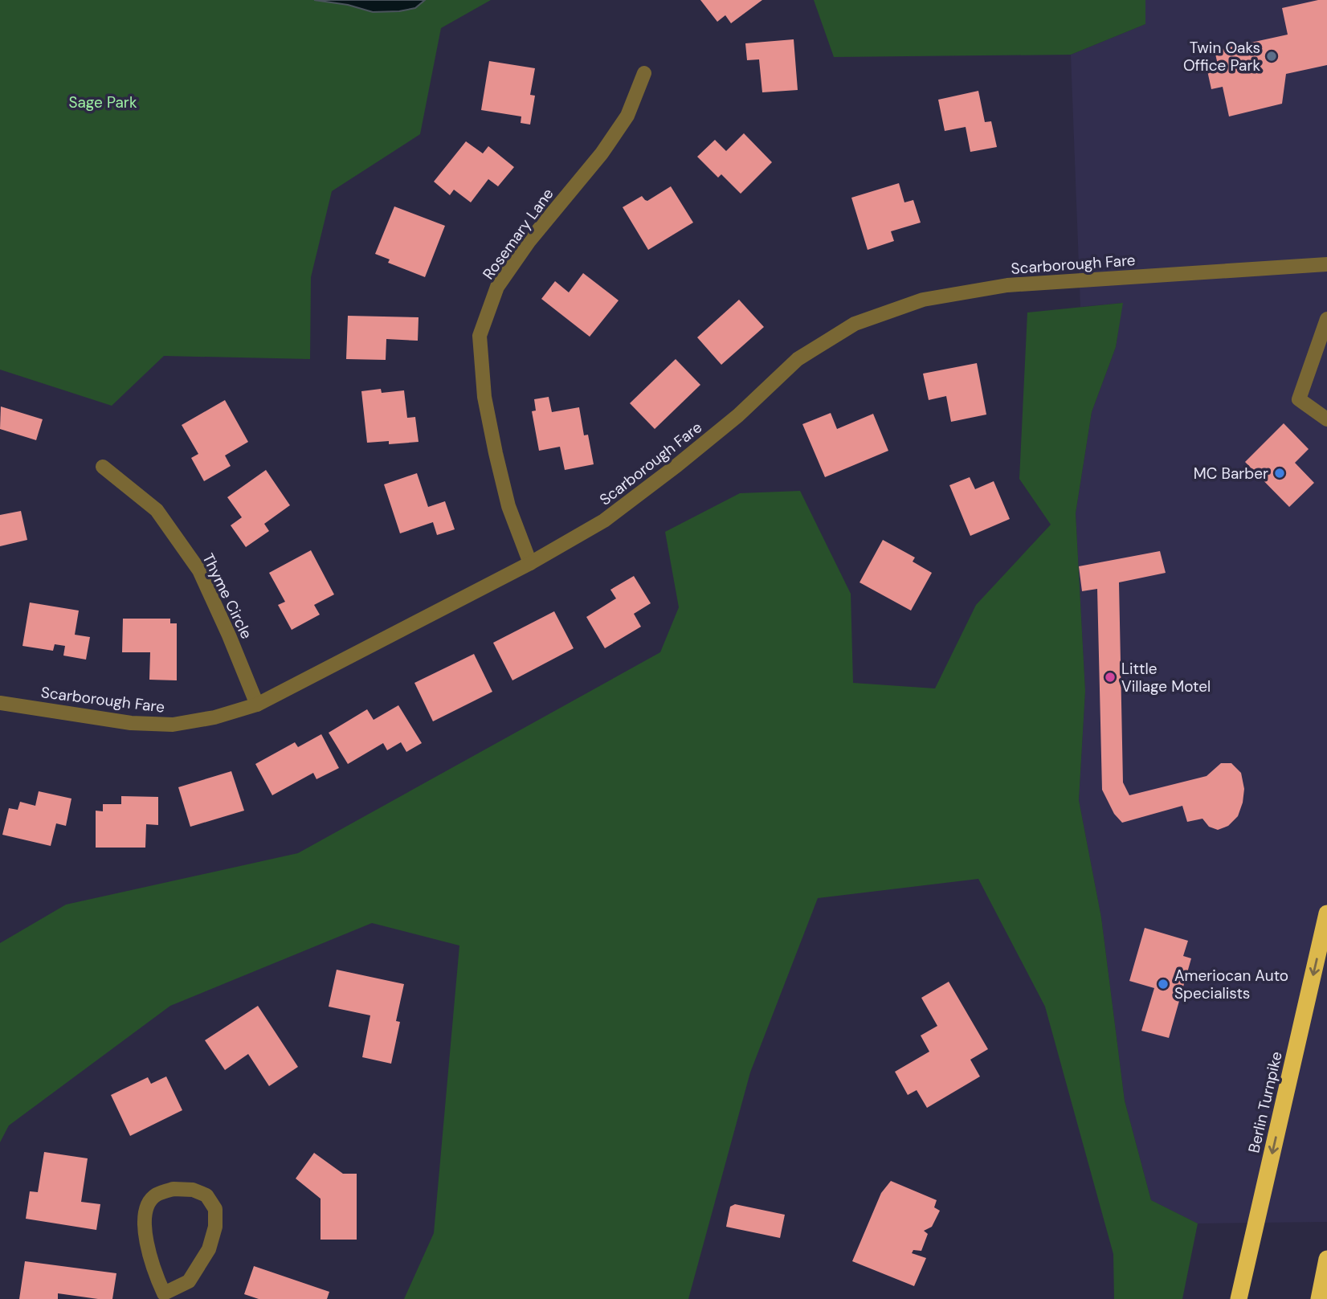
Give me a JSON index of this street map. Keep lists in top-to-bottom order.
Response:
{
  "streets": {
    "highway": ["Berlin Turnpike"],
    "street": ["Rosemary Lane", "Scarborough Fare", "Thyme Circle"]
  },
  "crossings": [
    ["Rosemary Lane", "Scarborough Fare"],
    ["Scarborough Fare", "Thyme Circle"]
  ],
  "one_way": ["Berlin Turnpike"],
  "parks": ["Sage Park"],
  "places": [
    "Twin Oaks Office Park",
    "MC Barber",
    "Little Village Motel",
    "Ameriocan Auto Specialists"
  ]
}
